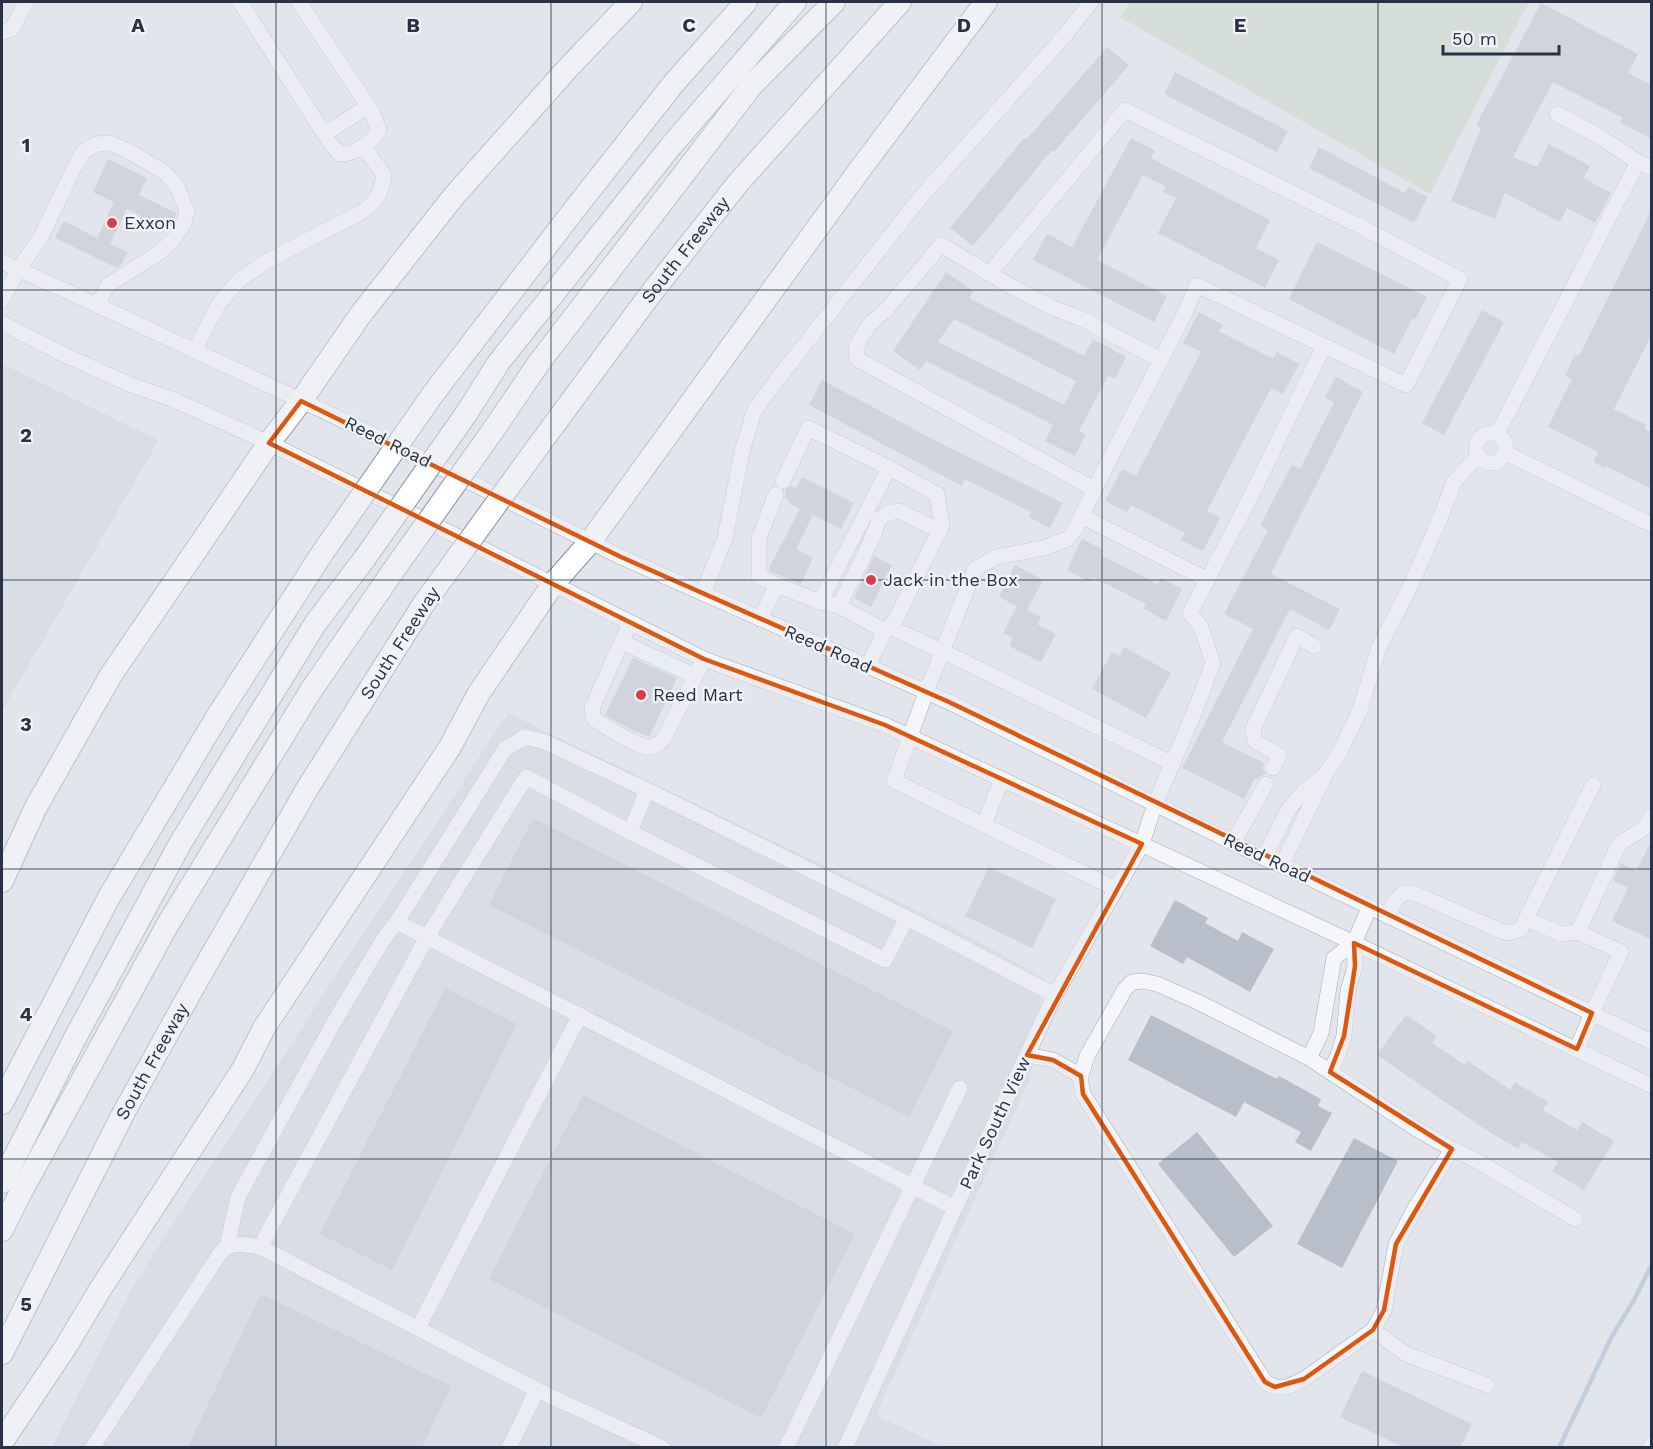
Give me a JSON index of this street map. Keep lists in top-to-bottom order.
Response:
{
  "streets": {
    "highway": ["South Freeway"],
    "street": ["Reed Road", "Park South View"]
  },
  "crossings": [
    ["Reed Road", "Park South View"]
  ],
  "places": ["Exxon", "Jack in the Box", "Reed Mart"],
  "scale_bar": "50 m",
  "grid": {
    "columns": [
      "A",
      "B",
      "C",
      "D",
      "E"
    ],
    "rows": [
      "1",
      "2",
      "3",
      "4",
      "5"
    ]
  }
}
